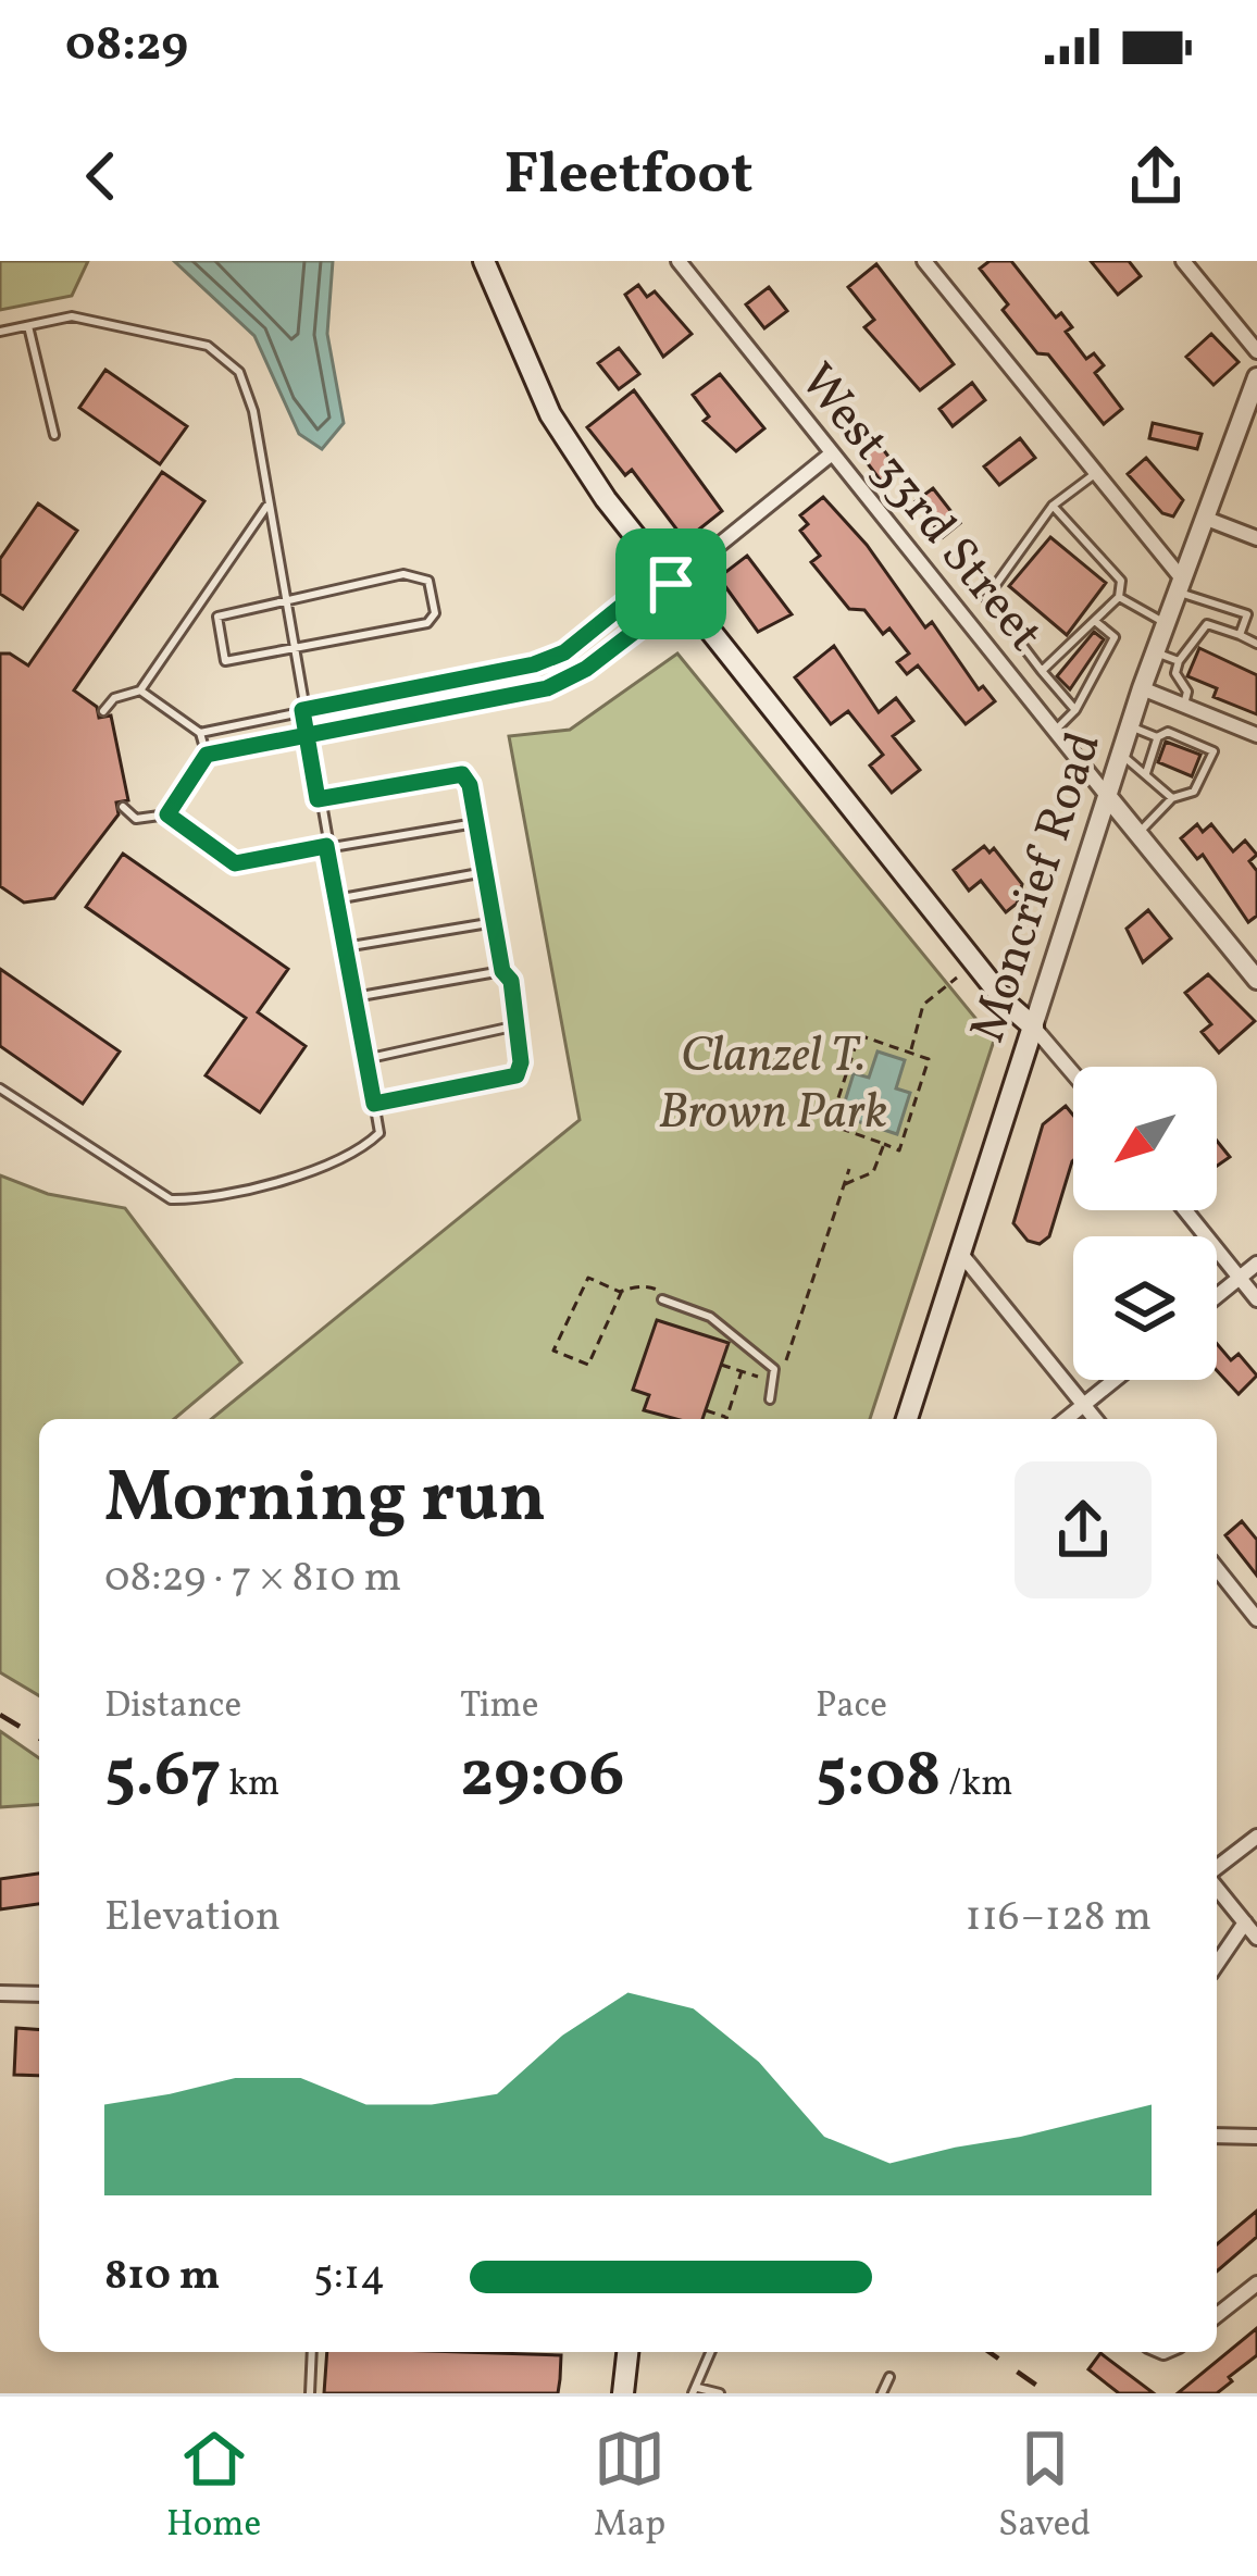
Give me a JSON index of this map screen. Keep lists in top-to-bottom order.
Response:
{
  "streets": {
    "main road": ["Moncrief Road"],
    "street": ["West 33rd Street"]
  },
  "crossings": [
    ["West 33rd Street", "Moncrief Road"]
  ],
  "parks": ["Clanzel T. Brown Park"],
  "north": "bottom left",
  "page": {
    "status": "08:29",
    "header": "Fleetfoot",
    "heading": ["Morning run", "08:29 · 7 × 810 m"],
    "stats": [
      ["Distance", "5.67 km"],
      ["Time", "29:06"],
      ["Pace", "5:08 /km"]
    ],
    "chart": ["Elevation", "116–128 m"],
    "list": [
      {
        "name": "810 m",
        "note": "5:14"
      }
    ],
    "tabs": ["Home", "Map", "Saved"]
  }
}
